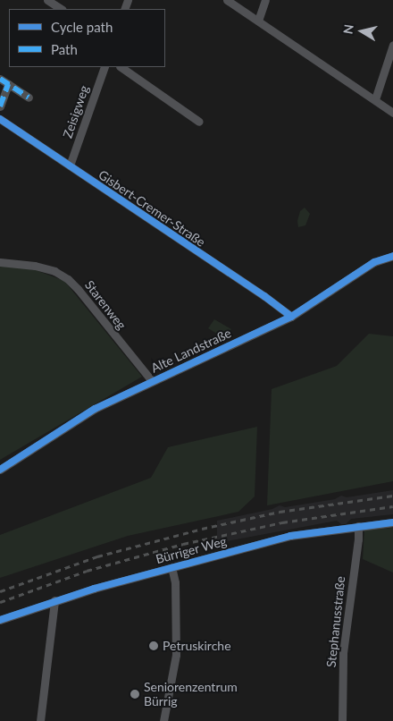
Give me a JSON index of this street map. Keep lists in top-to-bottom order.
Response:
{
  "streets": {
    "street": [
      "Zeisigweg",
      "Gisbert-Cremer-Straße",
      "Starenweg",
      "Alte Landstraße",
      "Bürriger Weg",
      "Stephanusstraße"
    ]
  },
  "crossings": [
    ["Zeisigweg", "Gisbert-Cremer-Straße"],
    ["Gisbert-Cremer-Straße", "Alte Landstraße"],
    ["Starenweg", "Alte Landstraße"],
    ["Bürriger Weg", "Stephanusstraße"]
  ],
  "places": ["Petruskirche", "Seniorenzentrum Bürrig"],
  "legend": ["Cycle path", "Path"],
  "north": "left"
}
